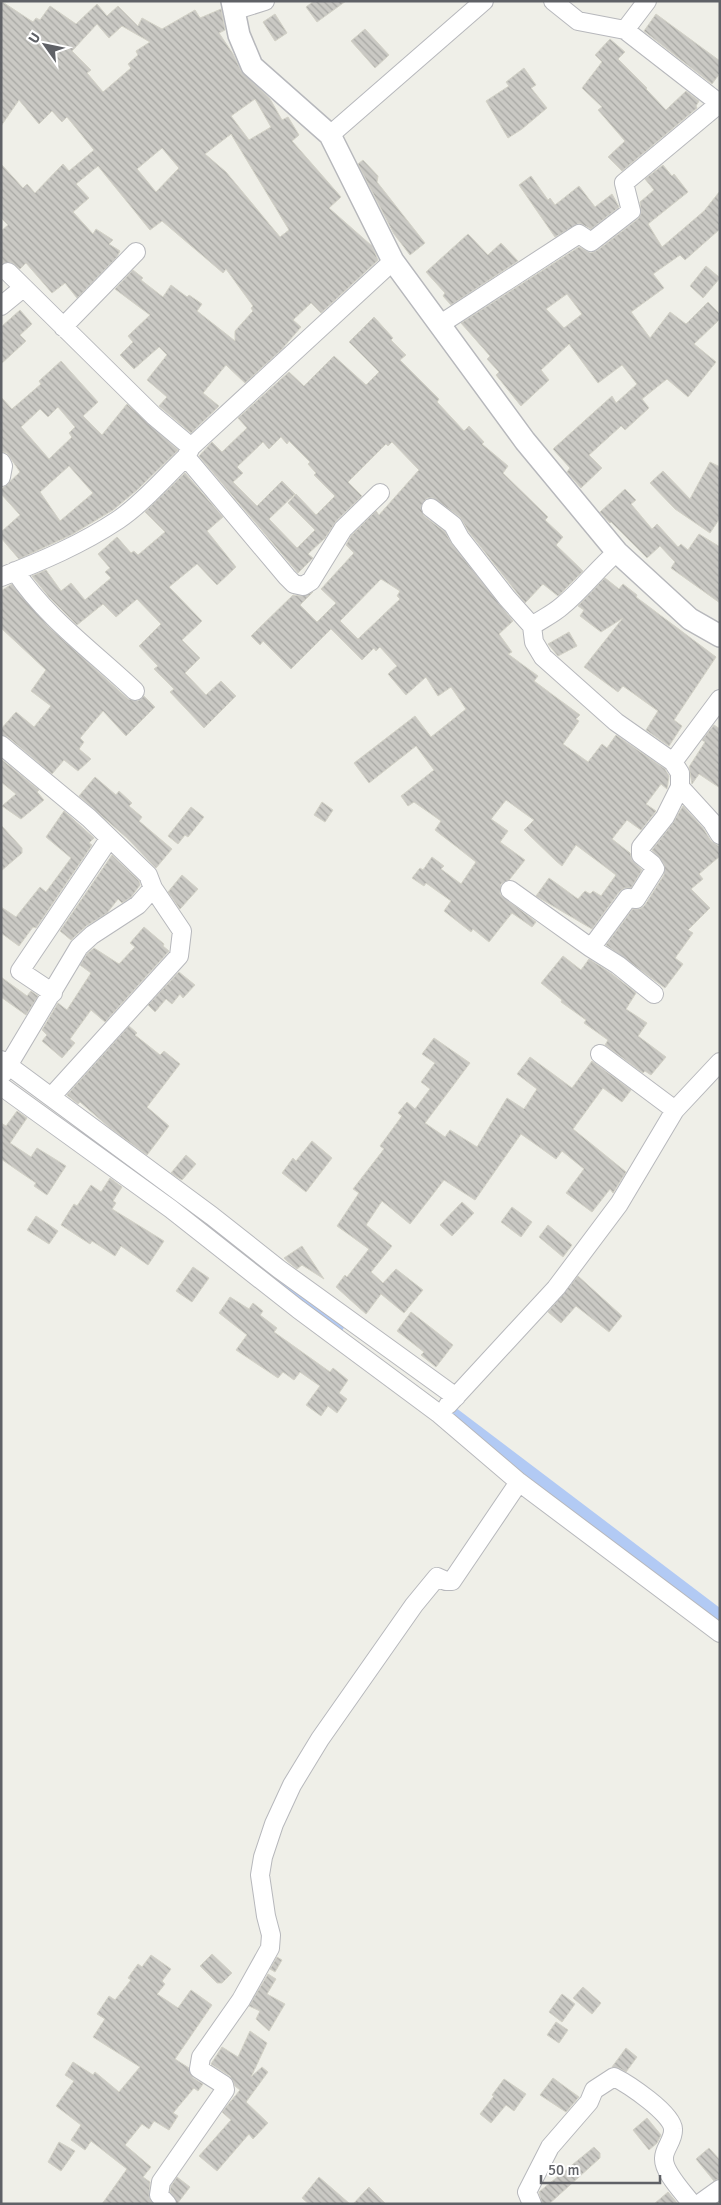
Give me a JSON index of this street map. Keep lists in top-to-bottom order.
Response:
{
  "scale_bar": "50 m",
  "north": "top left"
}
